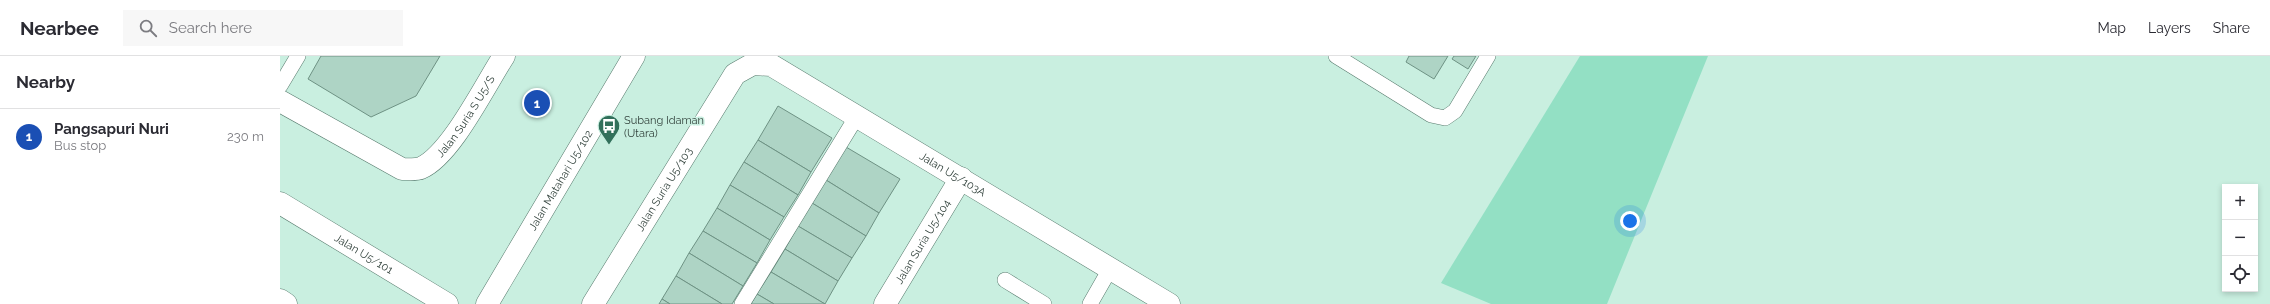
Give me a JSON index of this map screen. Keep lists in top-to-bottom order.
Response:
{
  "streets": {
    "street": [
      "Jalan Suria S U5/S",
      "Jalan U5/103A",
      "Jalan Matahari U5/102",
      "Jalan Suria U5/103",
      "Jalan Suria U5/104",
      "Jalan U5/101"
    ]
  },
  "crossings": [
    ["Jalan U5/103A", "Jalan Suria U5/103"],
    ["Jalan U5/103A", "Jalan Suria U5/104"]
  ],
  "places": {
    "bus stop": ["Subang Idaman (Utara)"]
  },
  "page": {
    "header": "Nearbee",
    "search": "Search here",
    "nav": ["Map", "Layers", "Share"],
    "heading": "Nearby",
    "pins": "1",
    "list": [
      {
        "mark": "1",
        "name": "Pangsapuri Nuri",
        "note": "Bus stop",
        "value": "230 m"
      }
    ],
    "map_buttons": ["+", "−"]
  }
}
